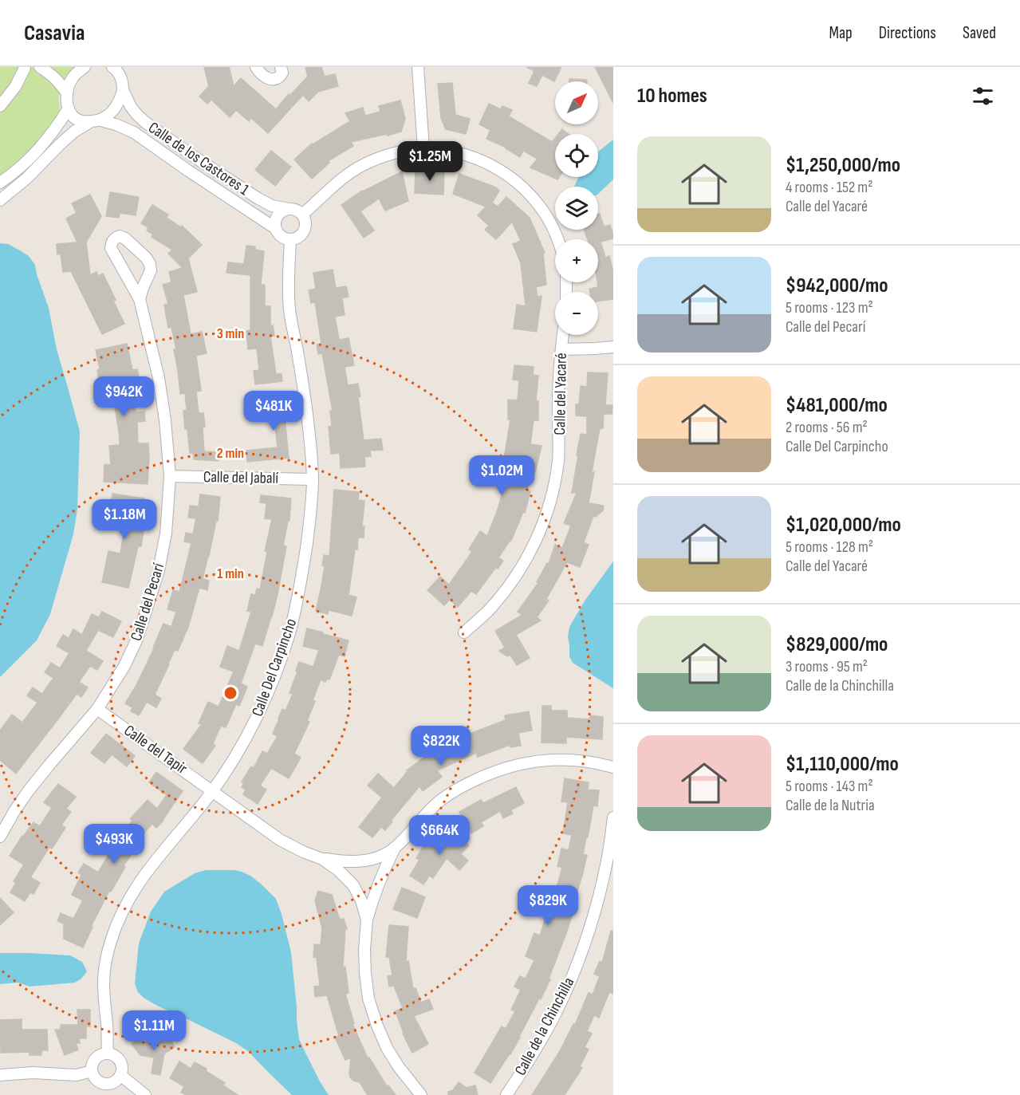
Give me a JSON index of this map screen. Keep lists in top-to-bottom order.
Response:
{
  "streets": {
    "street": [
      "Calle de los Castores 1",
      "Calle del Yacaré",
      "Calle del Jabalí",
      "Calle del Pecarí",
      "Calle Del Carpincho",
      "Calle del Tapir",
      "Calle de la Chinchilla"
    ]
  },
  "crossings": [
    ["Calle de los Castores 1", "Calle Del Carpincho"],
    ["Calle del Jabalí", "Calle del Pecarí"],
    ["Calle del Jabalí", "Calle Del Carpincho"],
    ["Calle del Pecarí", "Calle del Tapir"],
    ["Calle Del Carpincho", "Calle del Tapir"]
  ],
  "north": "top right",
  "page": {
    "header": "Casavia",
    "nav": ["Map", "Directions", "Saved"],
    "heading": "10 homes",
    "map_buttons": ["+", "−"],
    "list": [
      {
        "name": "$1,250,000/mo",
        "note": "4 rooms · 152 m² · Calle del Yacaré"
      },
      {
        "name": "$942,000/mo",
        "note": "5 rooms · 123 m² · Calle del Pecarí"
      },
      {
        "name": "$481,000/mo",
        "note": "2 rooms · 56 m² · Calle Del Carpincho"
      },
      {
        "name": "$1,020,000/mo",
        "note": "5 rooms · 128 m² · Calle del Yacaré"
      },
      {
        "name": "$829,000/mo",
        "note": "3 rooms · 95 m² · Calle de la Chinchilla"
      },
      {
        "name": "$1,110,000/mo",
        "note": "5 rooms · 143 m² · Calle de la Nutria"
      }
    ],
    "price": [
      "$1.25M",
      "$942K",
      "$481K",
      "$1.02M",
      "$1.18M",
      "$822K",
      "$664K",
      "$493K",
      "$829K",
      "$1.11M"
    ]
  },
  "rings": ["3 min", "2 min", "1 min"]
}
